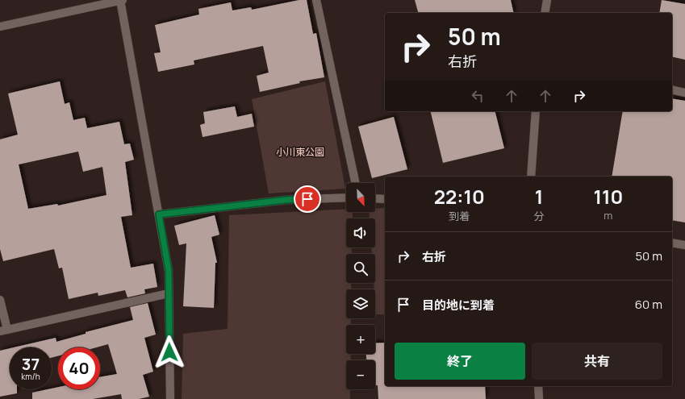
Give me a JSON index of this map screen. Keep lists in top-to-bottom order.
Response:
{
  "parks": ["小川東公園"],
  "north": "bottom right",
  "page": {
    "turn": ["50 m", "右折"],
    "eta": [
      "22:10",
      "到着",
      "1",
      "分",
      "110",
      "m"
    ],
    "map_buttons": ["+", "−"],
    "list": [
      {
        "name": "右折",
        "value": "50 m"
      },
      {
        "name": "目的地に到着",
        "value": "60 m"
      }
    ],
    "buttons": ["終了", "共有"],
    "speed": "37 km/h",
    "limit": "40"
  }
}
